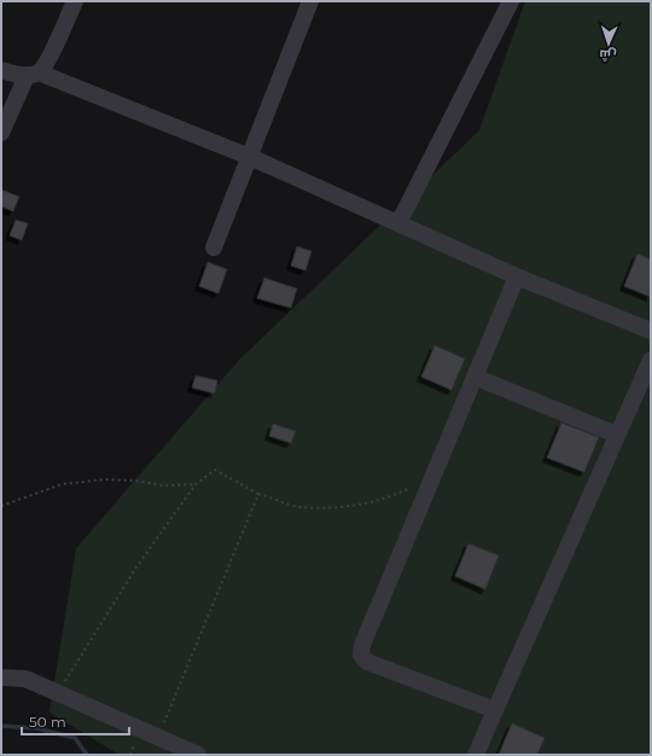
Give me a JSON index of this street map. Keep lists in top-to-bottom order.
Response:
{
  "scale_bar": "50 m",
  "north": "bottom"
}
